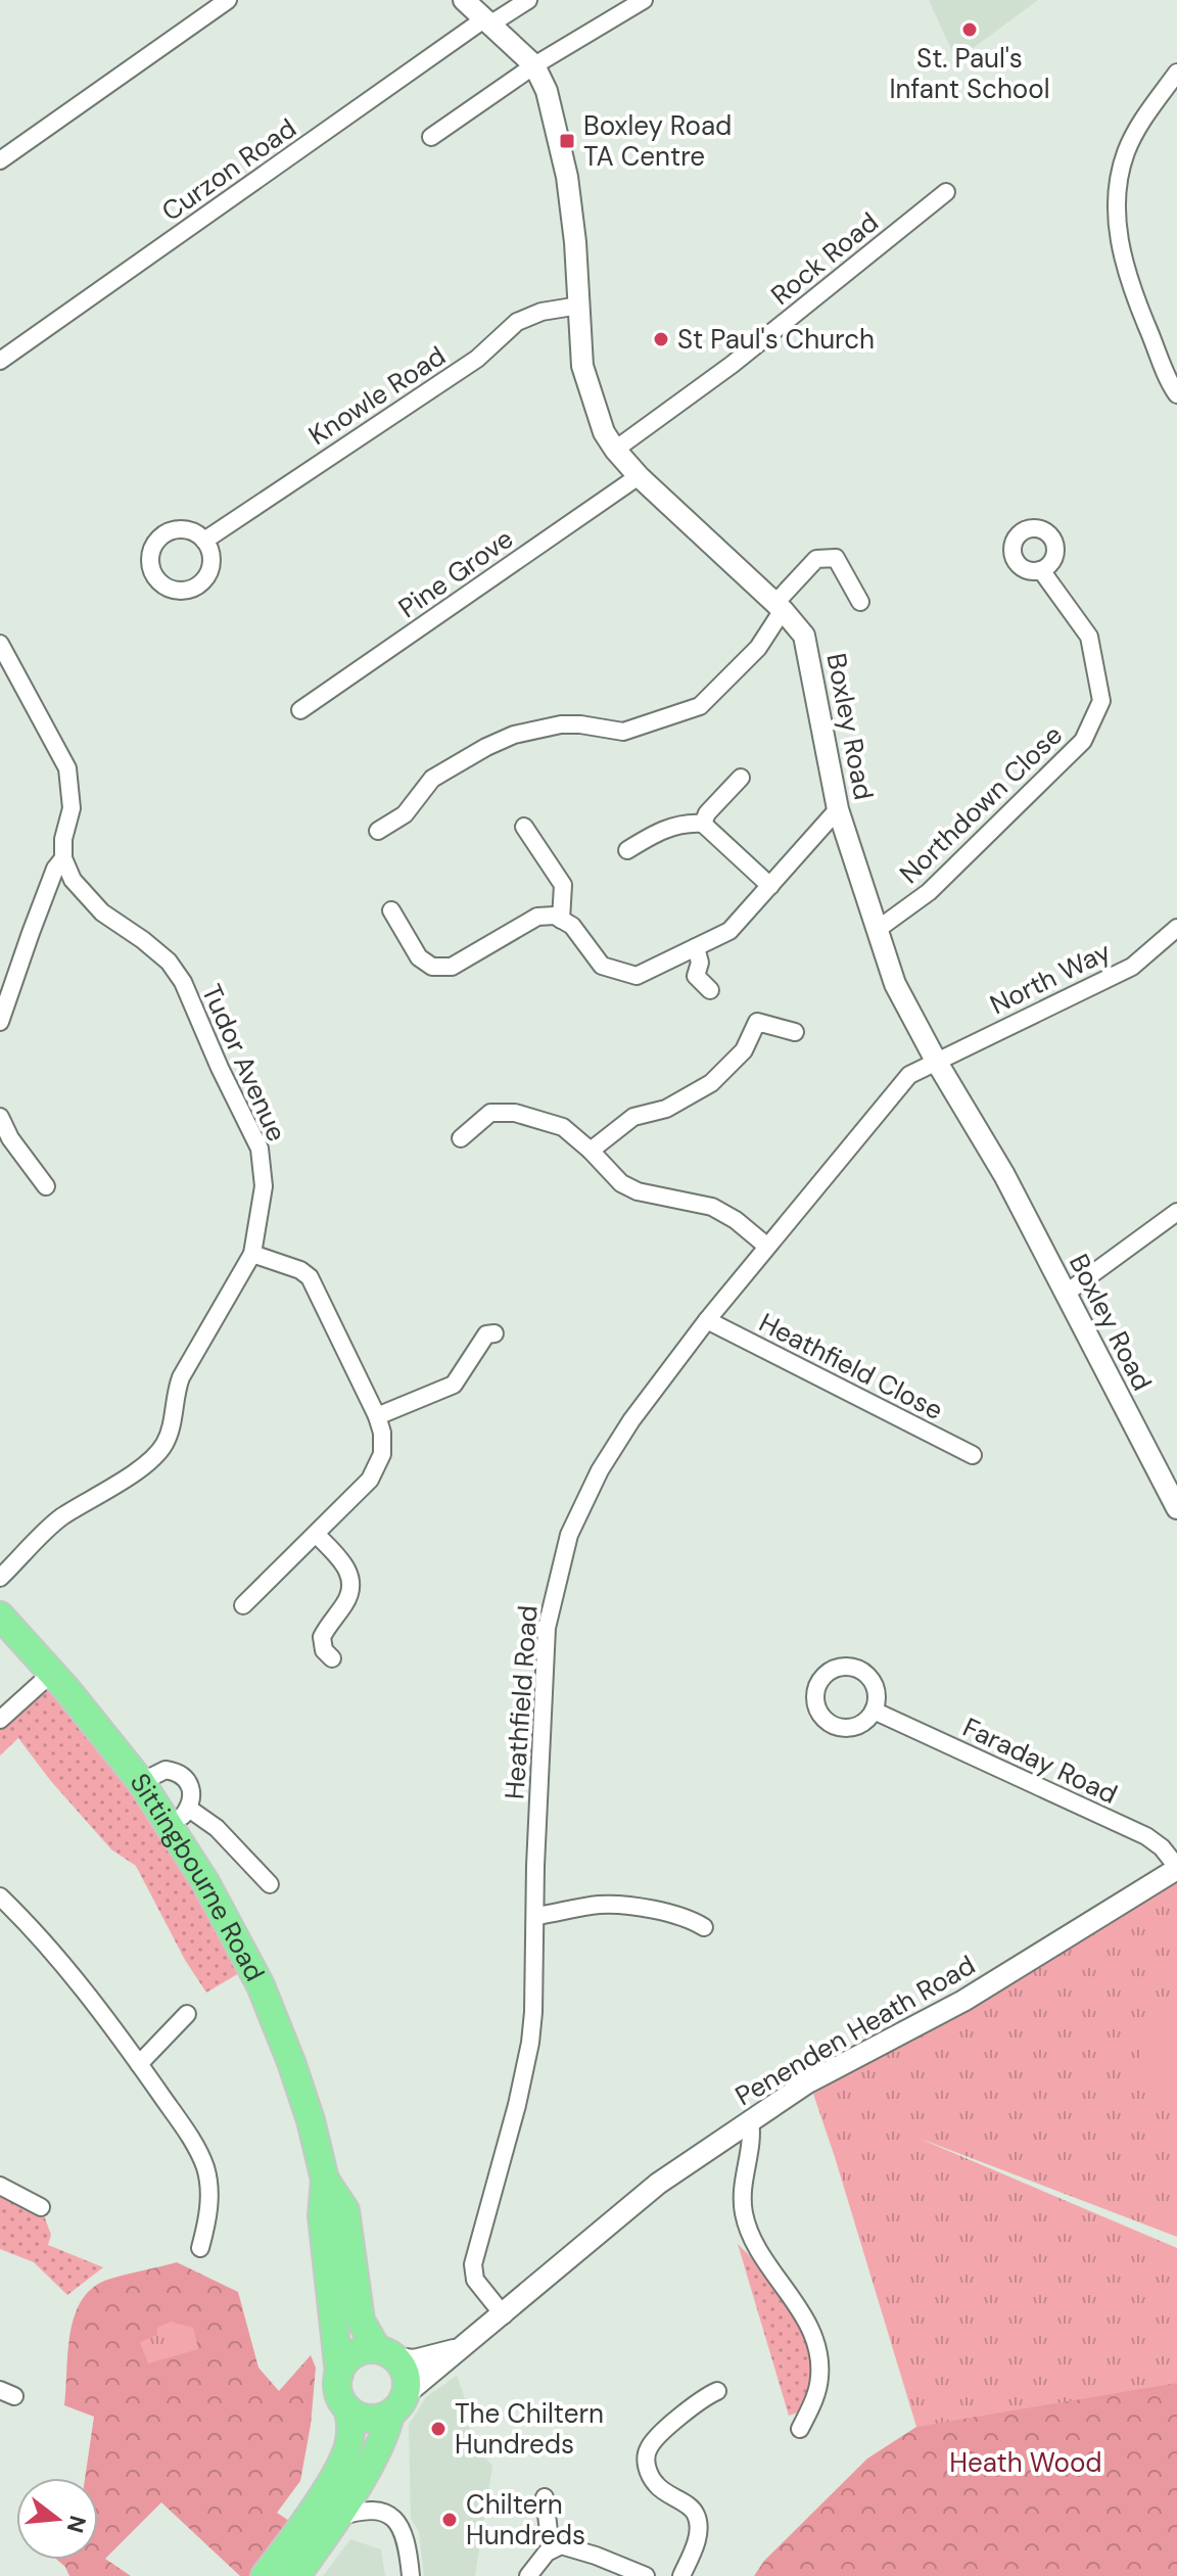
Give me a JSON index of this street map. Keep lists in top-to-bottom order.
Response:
{
  "streets": {
    "highway": ["Sittingbourne Road"],
    "street": [
      "Curzon Road",
      "Rock Road",
      "Knowle Road",
      "Pine Grove",
      "Boxley Road",
      "Northdown Close",
      "North Way",
      "Tudor Avenue",
      "Heathfield Close",
      "Heathfield Road",
      "Faraday Road",
      "Penenden Heath Road"
    ]
  },
  "crossings": [
    ["Curzon Road", "Boxley Road"],
    ["Rock Road", "Boxley Road"],
    ["Knowle Road", "Boxley Road"],
    ["Pine Grove", "Boxley Road"],
    ["Boxley Road", "Northdown Close"],
    ["Boxley Road", "North Way"],
    ["Boxley Road", "Heathfield Road"],
    ["North Way", "Heathfield Road"],
    ["Heathfield Close", "Heathfield Road"],
    ["Heathfield Road", "Penenden Heath Road"],
    ["Faraday Road", "Penenden Heath Road"],
    ["Sittingbourne Road", "Penenden Heath Road"]
  ],
  "parks": ["Heath Wood"],
  "places": {
    "other": [
      "St. Paul's Infant School",
      "St Paul's Church",
      "The Chiltern Hundreds",
      "Chiltern Hundreds"
    ],
    "transit": ["Boxley Road TA Centre"]
  },
  "north": "right"
}
